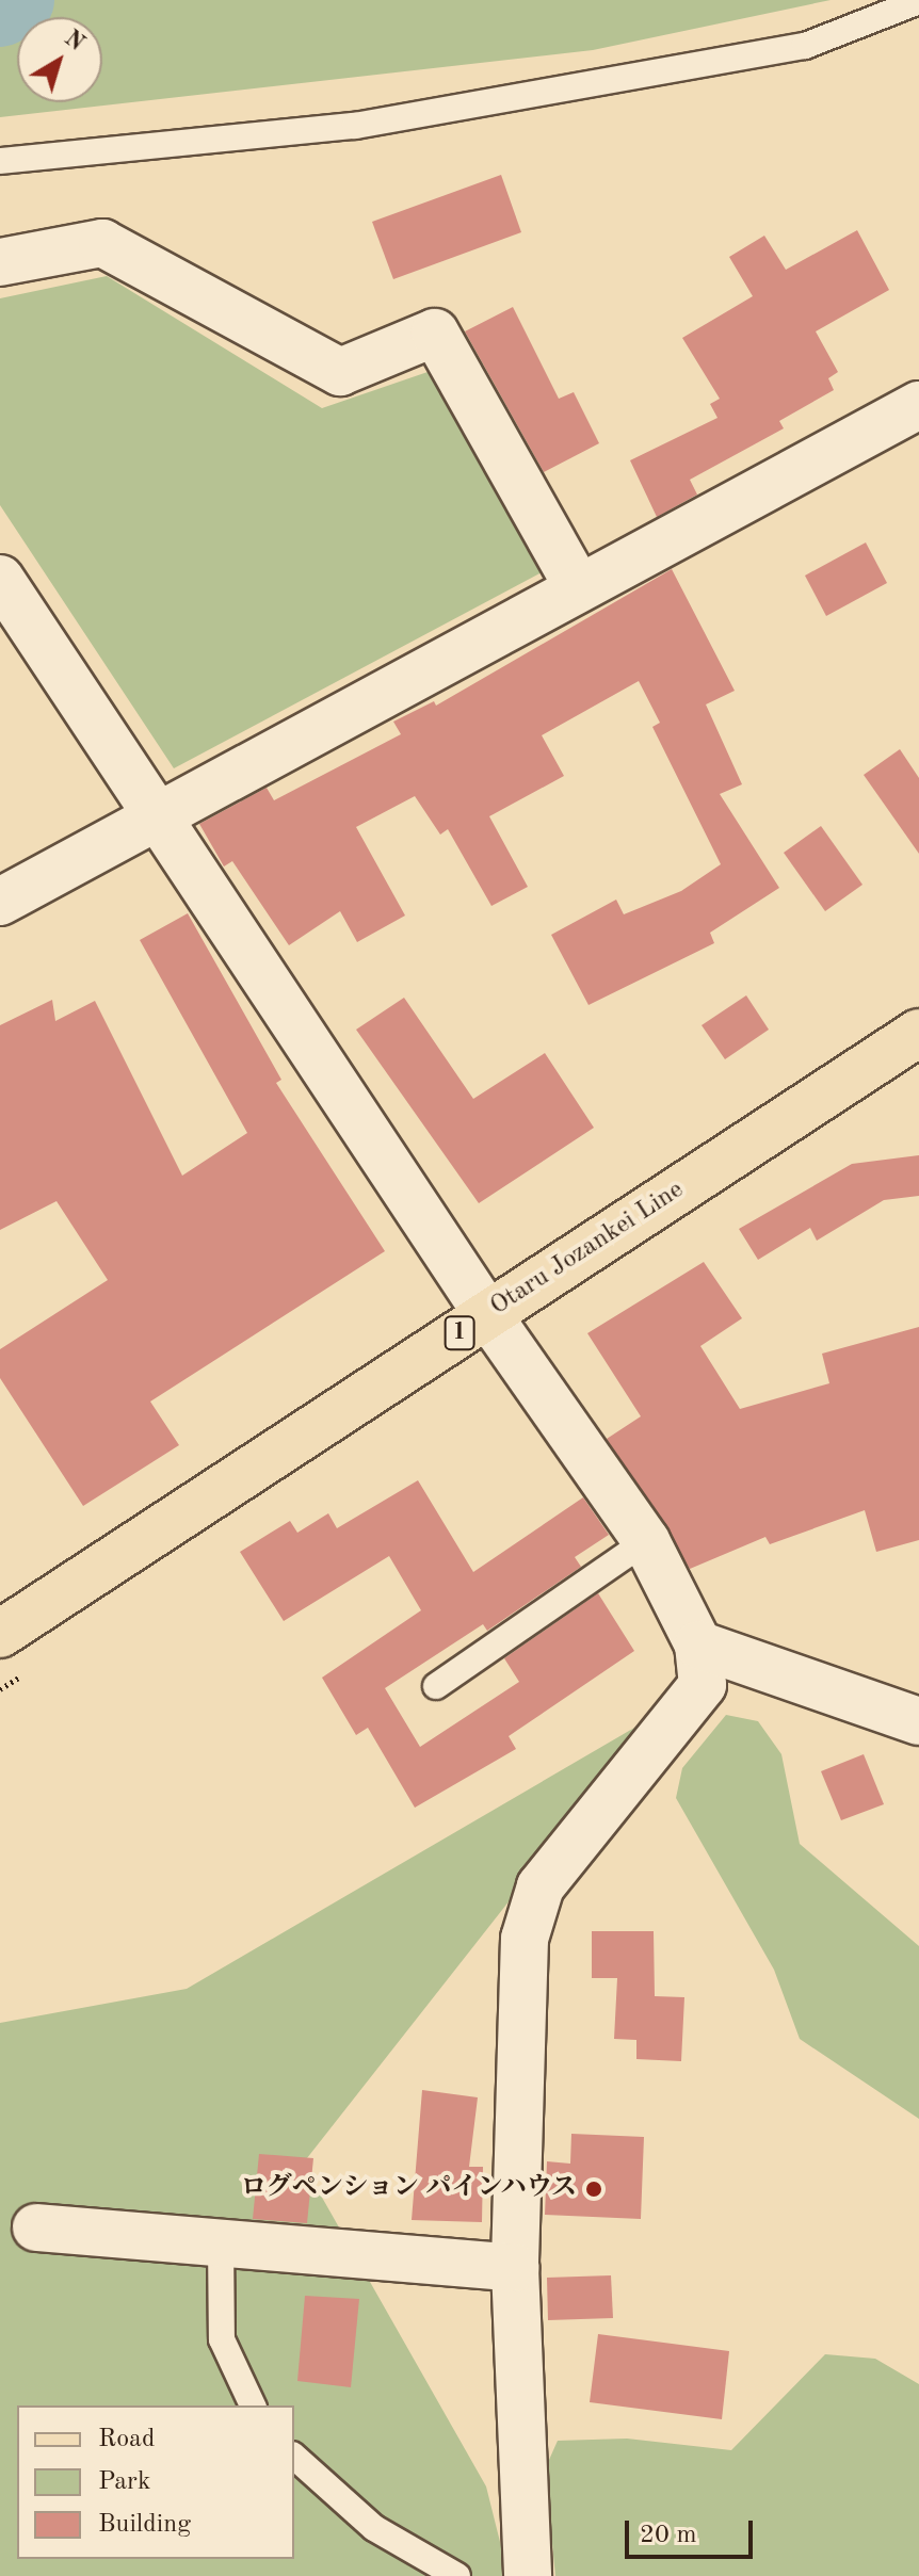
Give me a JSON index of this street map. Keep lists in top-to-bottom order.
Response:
{
  "streets": {
    "main road": ["Otaru Jozankei Line", "1"]
  },
  "places": ["ログペンション パインハウス"],
  "legend": ["Road", "Park", "Building"],
  "scale_bar": "20 m",
  "north": "top right"
}
